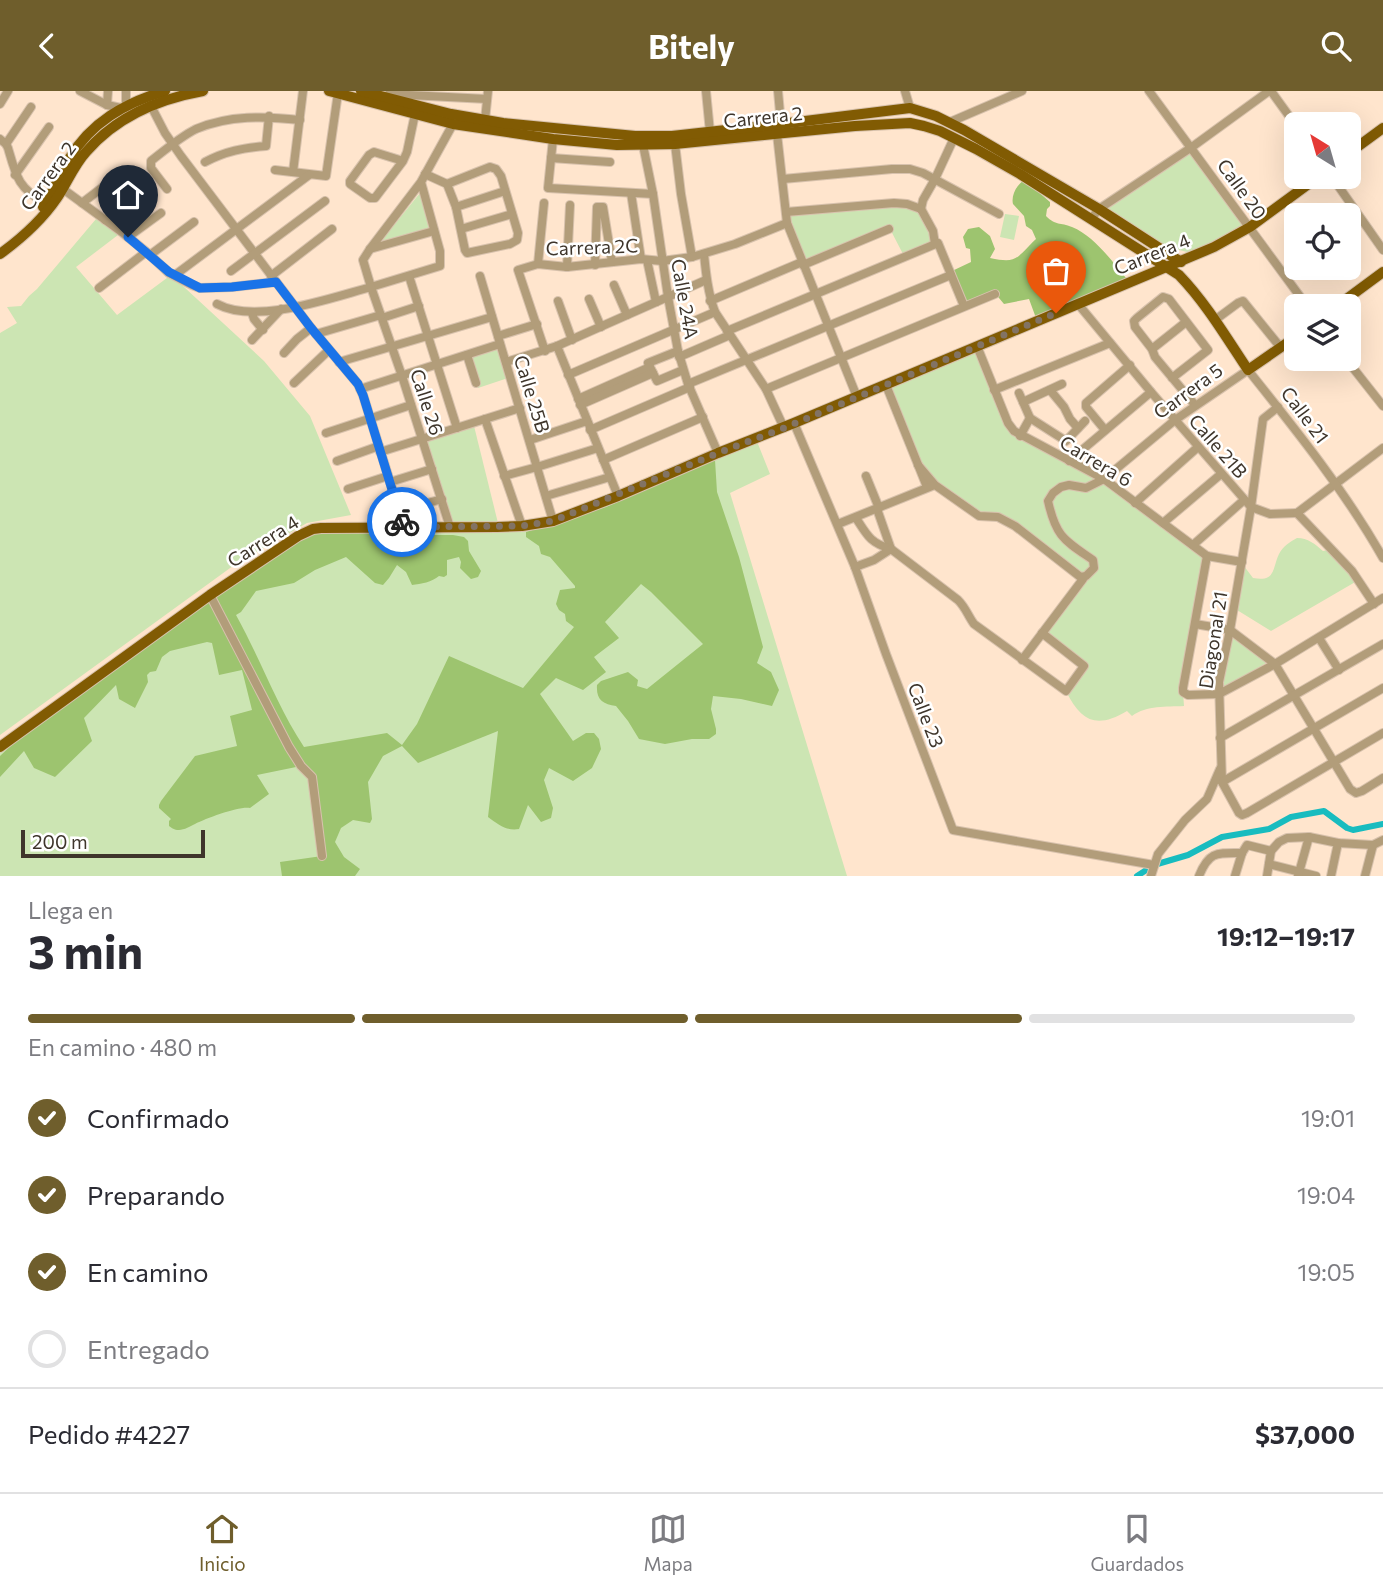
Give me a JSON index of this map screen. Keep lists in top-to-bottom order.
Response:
{
  "streets": {
    "main road": [
      "Carrera 2",
      "Carrera 4",
      "Carrera 5",
      "Calle 21"
    ],
    "street": [
      "Calle 20",
      "Carrera 2C",
      "Calle 24A",
      "Calle 25B",
      "Calle 26",
      "Calle 21B",
      "Carrera 6",
      "Diagonal 21",
      "Calle 23"
    ]
  },
  "crossings": [
    ["Carrera 2", "Carrera 4"],
    ["Carrera 2", "Calle 24A"],
    ["Carrera 2", "Calle 21"],
    ["Calle 20", "Carrera 4"],
    ["Carrera 2C", "Calle 24A"],
    ["Carrera 2C", "Calle 23"],
    ["Carrera 4", "Calle 24A"],
    ["Carrera 4", "Calle 25B"],
    ["Carrera 4", "Calle 26"],
    ["Carrera 4", "Calle 21"],
    ["Carrera 4", "Calle 21B"],
    ["Carrera 4", "Carrera 6"],
    ["Carrera 4", "Calle 23"],
    ["Carrera 5", "Calle 21"],
    ["Carrera 5", "Calle 21B"],
    ["Carrera 5", "Carrera 6"],
    ["Calle 21", "Diagonal 21"],
    ["Calle 21B", "Diagonal 21"],
    ["Carrera 6", "Diagonal 21"]
  ],
  "scale_bar": "200 m",
  "north": "top left",
  "page": {
    "header": "Bitely",
    "scale": "200 m",
    "heading": ["3 min", "Llega en", "19:12–19:17"],
    "panel": ["Pedido #4227", "$37,000"],
    "bar": "En camino · 480 m",
    "list": [
      ["Confirmado", "19:01"],
      ["Preparando", "19:04"],
      ["En camino", "19:05"],
      "Entregado"
    ],
    "tabs": ["Inicio", "Mapa", "Guardados"]
  }
}
